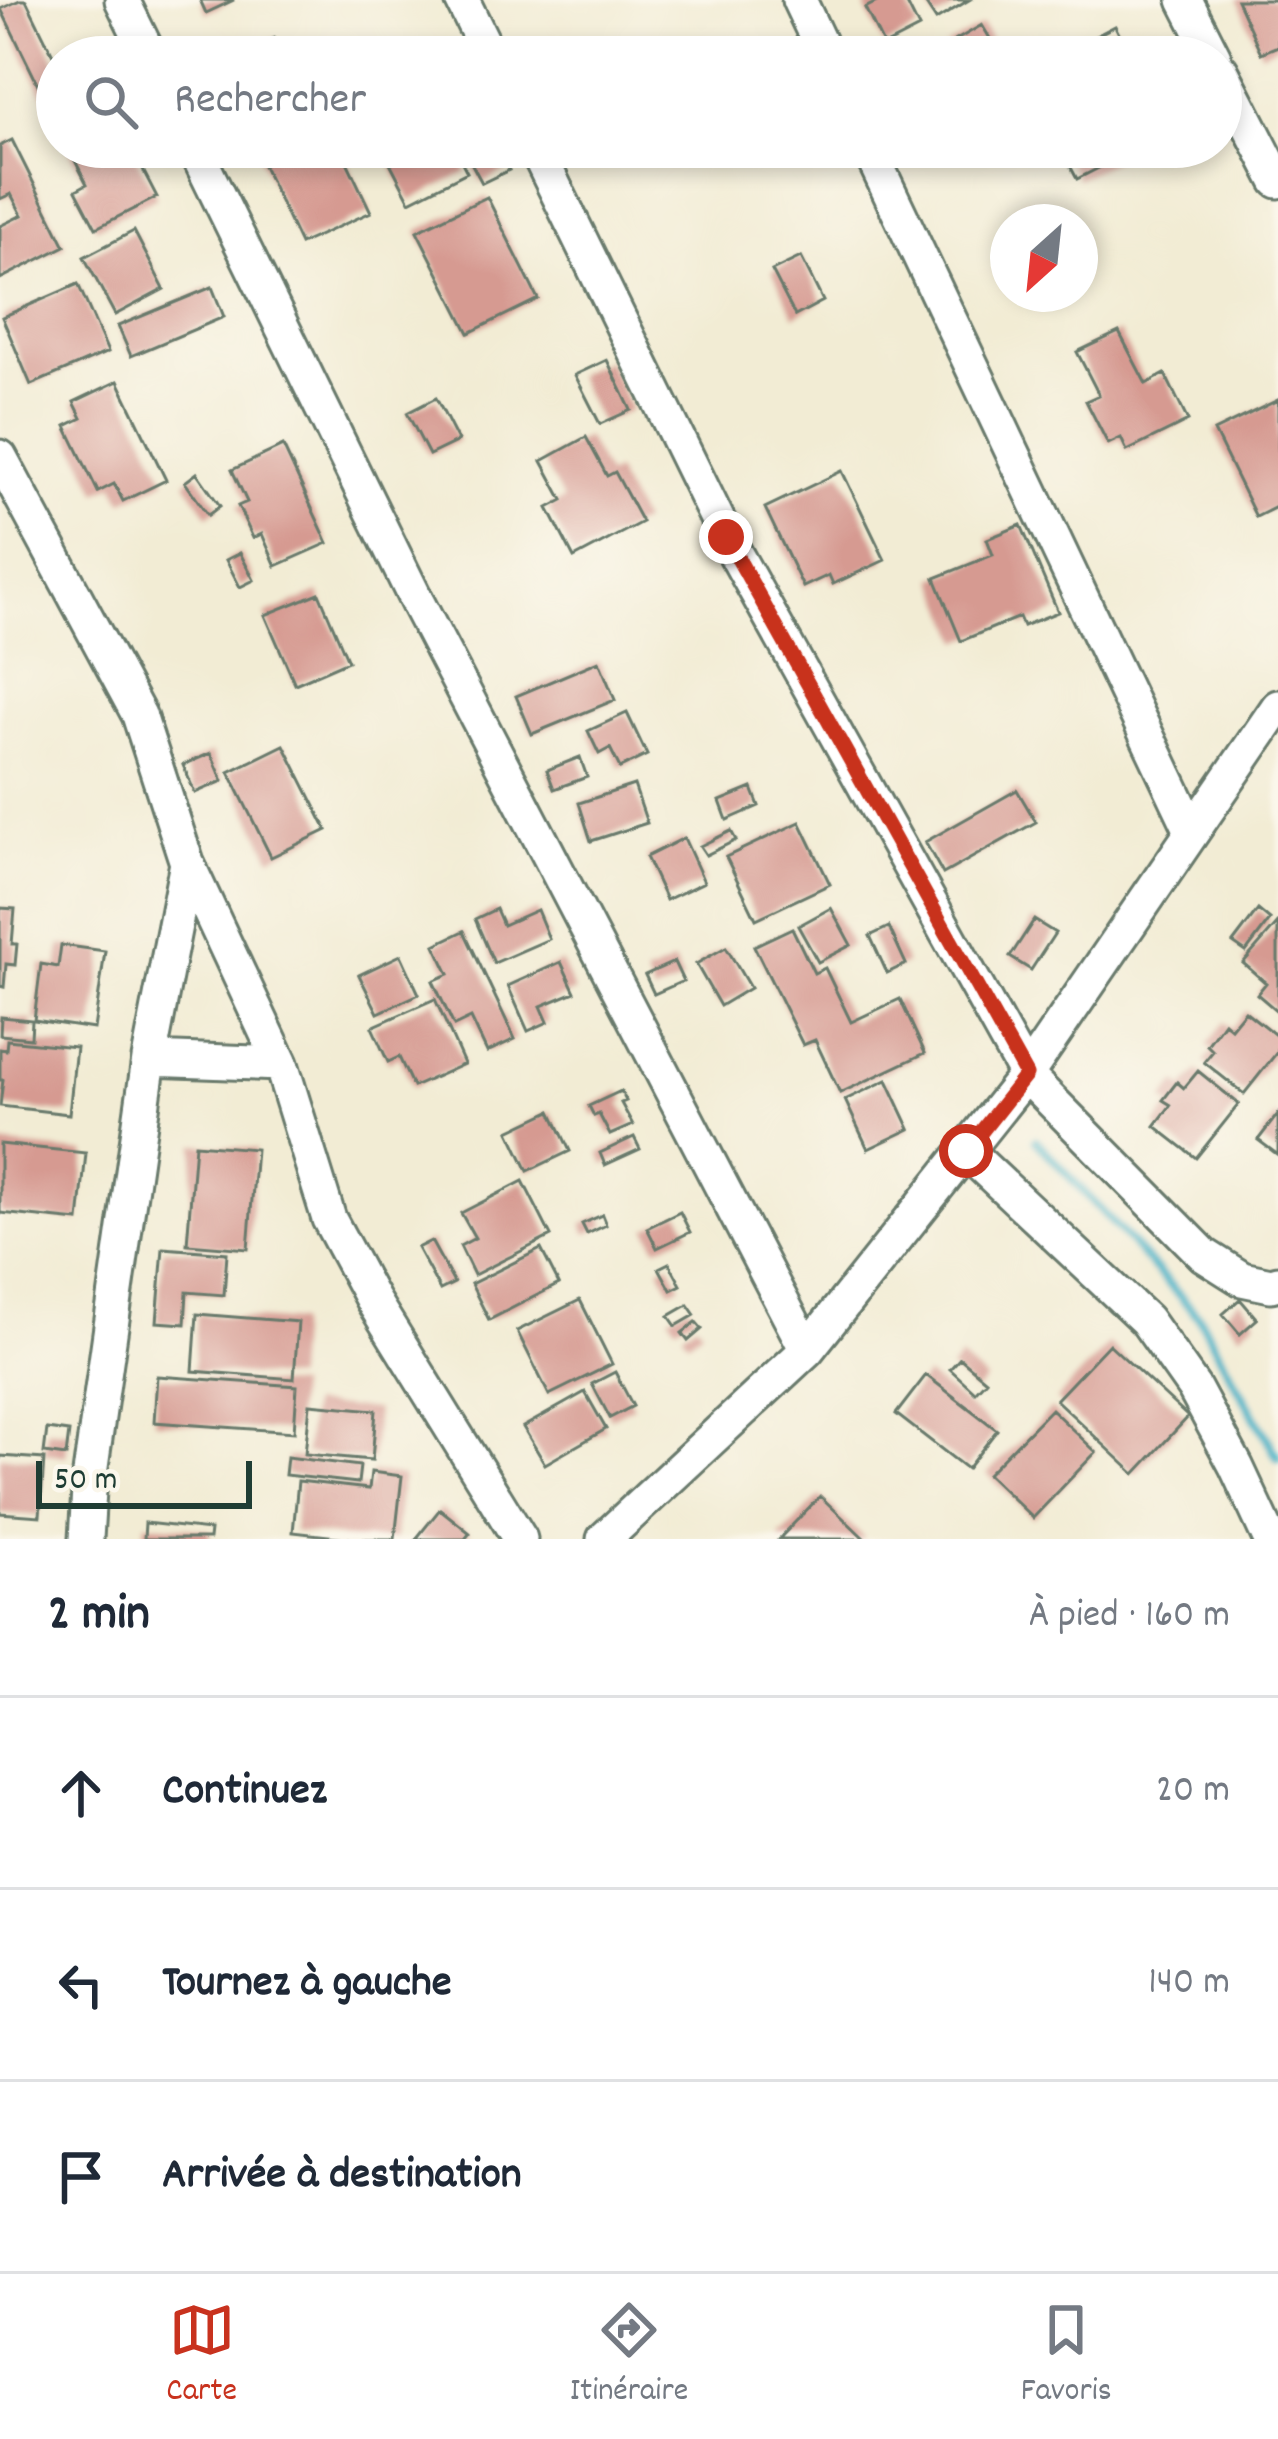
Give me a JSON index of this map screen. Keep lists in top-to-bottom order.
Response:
{
  "scale_bar": "50 m",
  "north": "bottom left",
  "page": {
    "search": "Rechercher",
    "scale": "50 m",
    "heading": ["2 min", "À pied · 160 m"],
    "list": [
      ["Continuez", "20 m"],
      ["Tournez à gauche", "140 m"],
      "Arrivée à destination"
    ],
    "nav": ["Carte", "Itinéraire", "Favoris"]
  }
}
